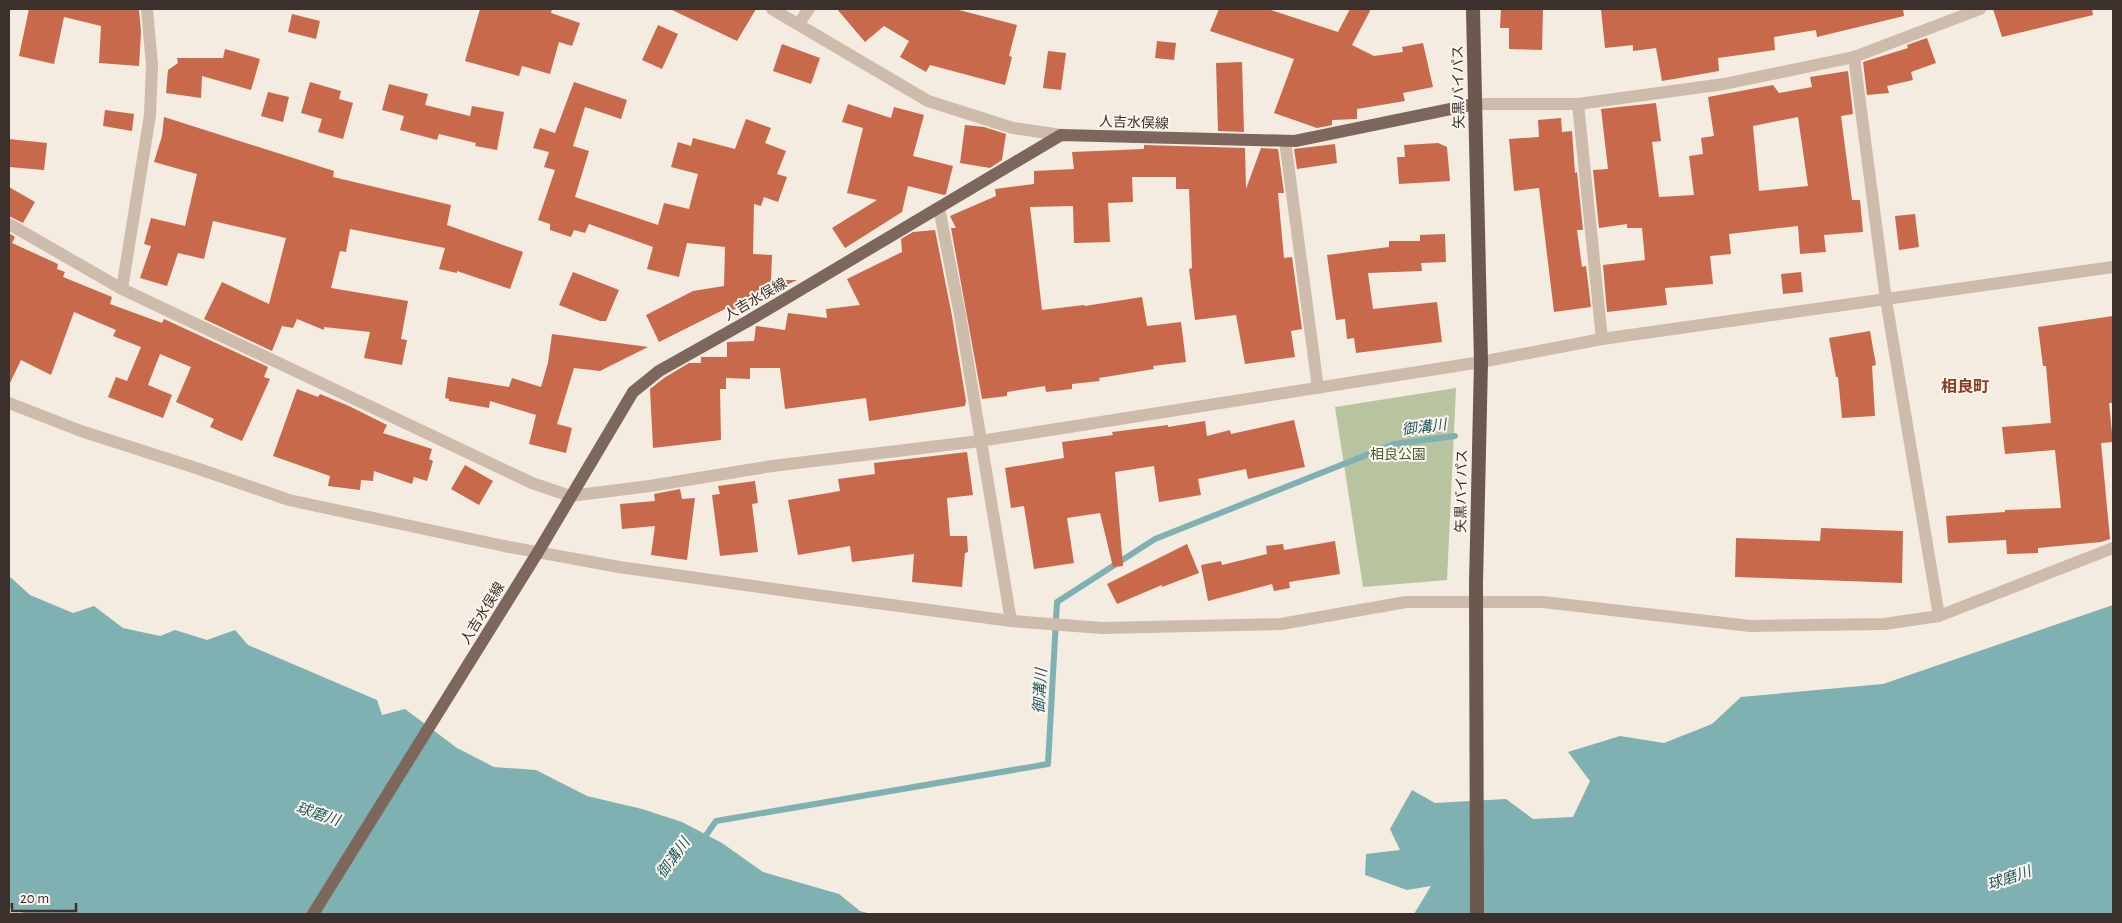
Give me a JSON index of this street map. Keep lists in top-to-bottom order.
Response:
{
  "streets": {
    "highway": ["矢黒バイパス"],
    "main road": ["人吉水俣線"]
  },
  "crossings": [
    ["矢黒バイパス", "人吉水俣線"]
  ],
  "districts": ["相良町"],
  "water": ["御溝川", "球磨川"],
  "parks": ["相良公園"],
  "scale_bar": "20 m"
}
